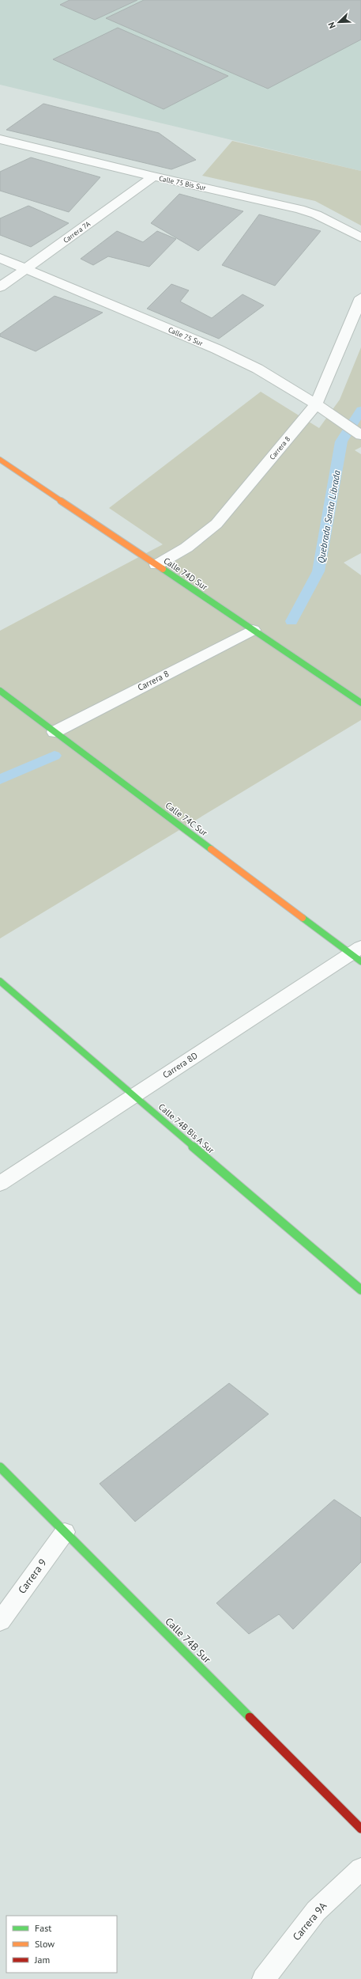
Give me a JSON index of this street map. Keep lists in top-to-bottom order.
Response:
{
  "streets": {
    "street": [
      "Calle 75 Bis Sur",
      "Carrera 7A",
      "Calle 75 Sur",
      "Carrera 8",
      "Calle 74D Sur",
      "Calle 74C Sur",
      "Carrera 8D",
      "Calle 74B Bis A Sur",
      "Carrera 9",
      "Calle 74B Sur",
      "Carrera 9A"
    ]
  },
  "crossings": [
    ["Calle 75 Bis Sur", "Carrera 7A"],
    ["Carrera 7A", "Calle 75 Sur"],
    ["Calle 75 Sur", "Carrera 8"],
    ["Carrera 8", "Calle 74D Sur"],
    ["Carrera 8", "Calle 74C Sur"],
    ["Calle 74C Sur", "Carrera 8D"],
    ["Carrera 8D", "Calle 74B Bis A Sur"],
    ["Carrera 9", "Calle 74B Sur"]
  ],
  "water": ["Quebrada Santa Librada"],
  "legend": ["Fast", "Slow", "Jam"],
  "north": "bottom left"
}
